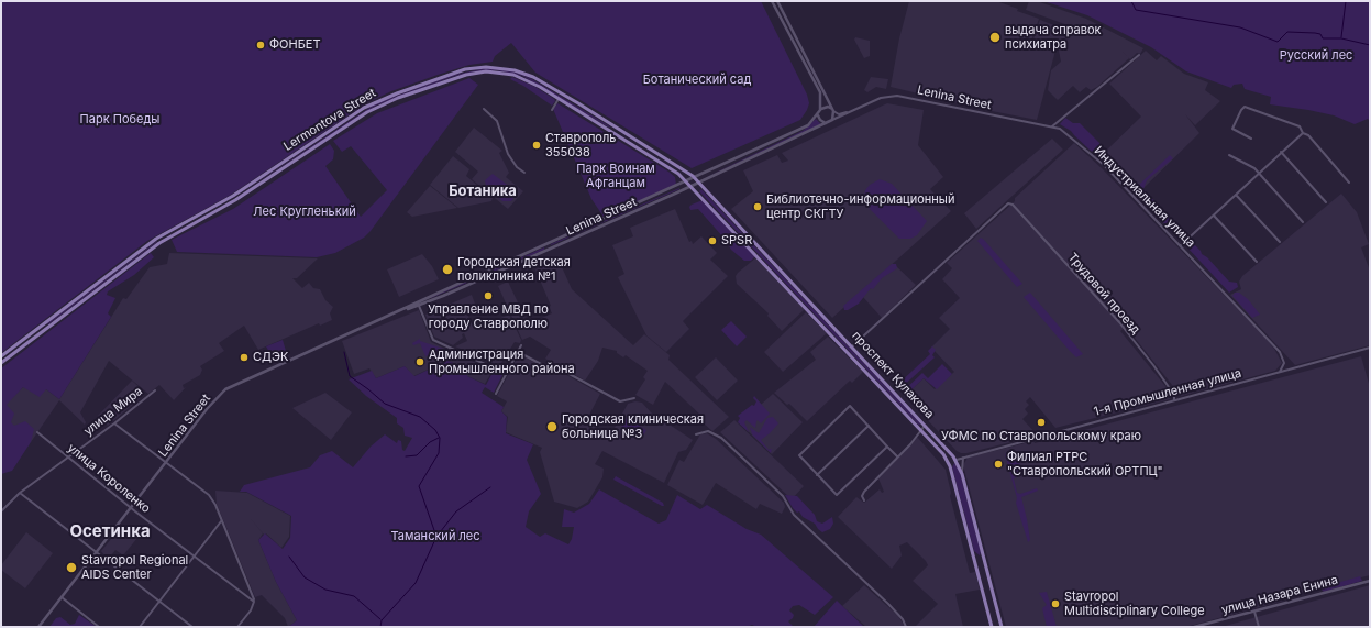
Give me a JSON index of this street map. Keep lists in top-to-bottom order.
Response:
{
  "streets": {
    "main road": [
      "Lenina Street",
      "Lermontova Street",
      "проспект Кулакова",
      "улица Назара Енина"
    ],
    "street": [
      "Индустриальная улица",
      "Трудовой проезд",
      "1-я Промышленная улица",
      "улица Мира",
      "улица Короленко"
    ]
  },
  "crossings": [
    ["Lenina Street", "Lermontova Street"],
    ["Lenina Street", "Индустриальная улица"],
    ["Lenina Street", "проспект Кулакова"],
    ["Lenina Street", "улица Короленко"],
    ["Lermontova Street", "проспект Кулакова"],
    ["Индустриальная улица", "1-я Промышленная улица"],
    ["Трудовой проезд", "проспект Кулакова"],
    ["Трудовой проезд", "1-я Промышленная улица"],
    ["проспект Кулакова", "1-я Промышленная улица"],
    ["улица Мира", "улица Короленко"]
  ],
  "districts": ["Ботаника", "Осетинка"],
  "parks": [
    "Русский лес",
    "Ботанический сад",
    "Парк Победы",
    "Парк Воинам Афганцам",
    "Лес Кругленький",
    "Таманский лес"
  ],
  "places": [
    "выдача справок психиатра",
    "ФОНБЕТ",
    "Ставрополь 355038",
    "Библиотечно-информационный центр СКГТУ",
    "SPSR",
    "Городская детская поликлиника №1",
    "Управление МВД по городу Ставрополю",
    "СДЭК",
    "Администрация Промышленного района",
    "УФМС по Ставропольскому краю",
    "Городская клиническая больница №3",
    "Филиал РТРС \"Ставропольский ОРТПЦ\"",
    "Stavropol Regional AIDS Center",
    "Stavropol Multidisciplinary College"
  ]
}
